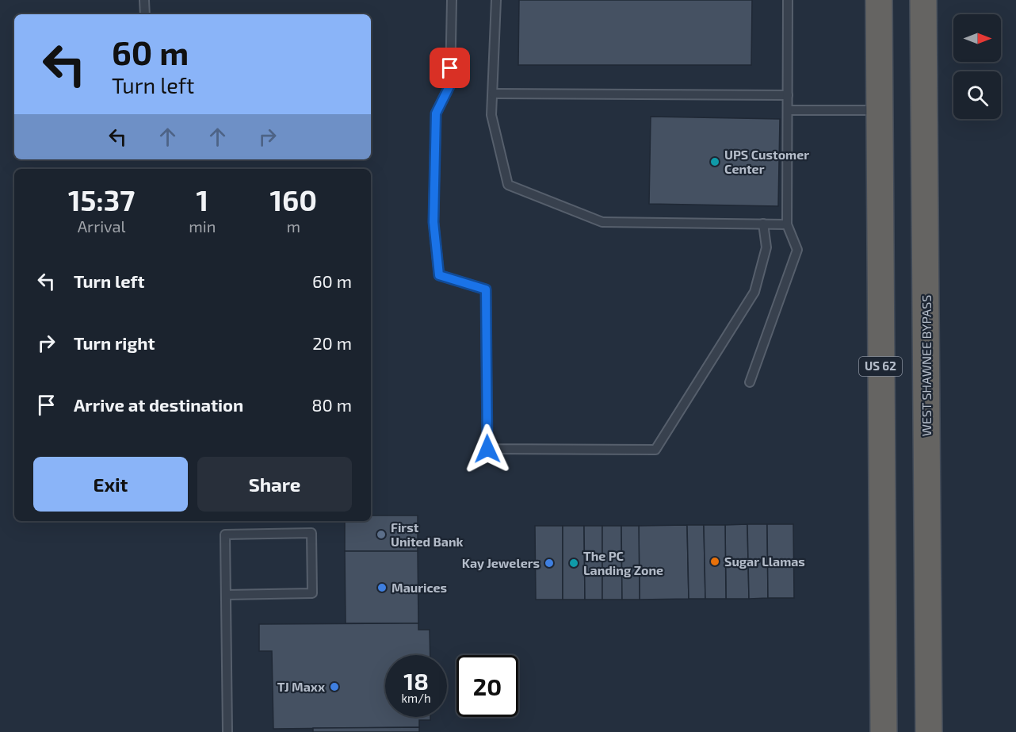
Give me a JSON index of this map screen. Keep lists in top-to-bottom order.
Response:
{
  "streets": {
    "highway": ["WEST SHAWNEE BYPASS", "US 62"]
  },
  "places": [
    "UPS Customer Center",
    "First United Bank",
    "Sugar Llamas",
    "Kay Jewelers",
    "The PC Landing Zone",
    "Maurices",
    "TJ Maxx"
  ],
  "north": "right",
  "page": {
    "turn": ["60 m", "Turn left"],
    "eta": [
      "15:37",
      "Arrival",
      "1",
      "min",
      "160",
      "m"
    ],
    "list": [
      {
        "name": "Turn left",
        "value": "60 m"
      },
      {
        "name": "Turn right",
        "value": "20 m"
      },
      {
        "name": "Arrive at destination",
        "value": "80 m"
      }
    ],
    "buttons": ["Exit", "Share"],
    "speed": "18 km/h",
    "limit": "20"
  }
}
